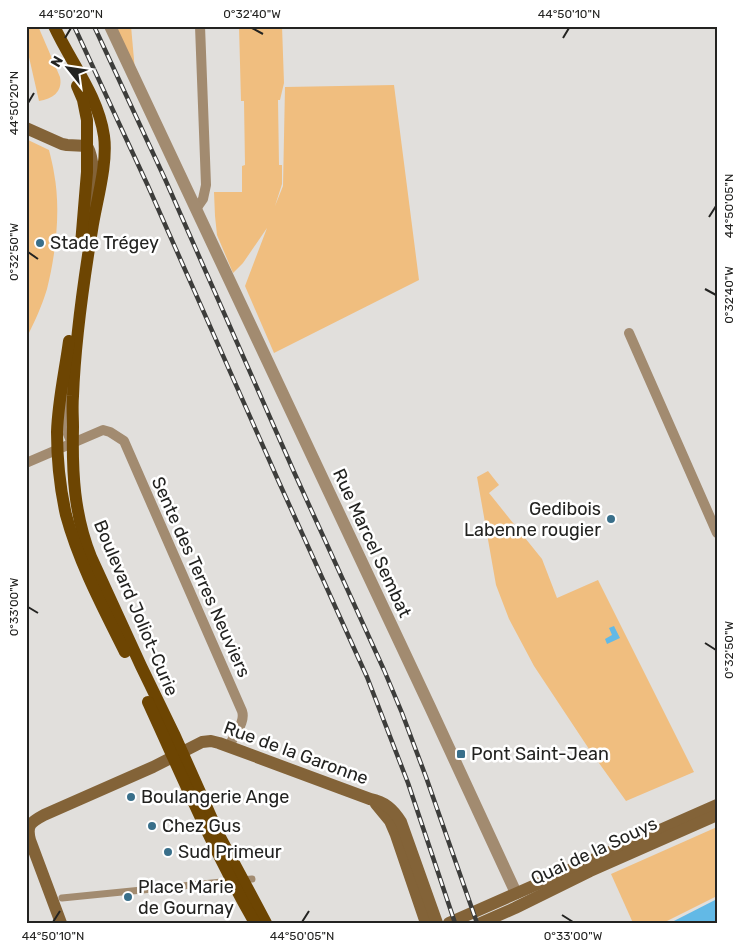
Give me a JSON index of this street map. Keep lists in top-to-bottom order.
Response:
{
  "streets": {
    "main road": ["Boulevard Joliot-Curie", "Rue de la Garonne", "Quai de la Souys"],
    "street": ["Rue Marcel Sembat", "Sente des Terres Neuviers"]
  },
  "crossings": [
    ["Rue Marcel Sembat", "Quai de la Souys"],
    ["Sente des Terres Neuviers", "Boulevard Joliot-Curie"],
    ["Sente des Terres Neuviers", "Rue de la Garonne"],
    ["Boulevard Joliot-Curie", "Rue de la Garonne"]
  ],
  "places": {
    "other": [
      "Stade Trégey",
      "Gedibois Labenne rougier",
      "Boulangerie Ange",
      "Chez Gus",
      "Sud Primeur",
      "Place Marie de Gournay"
    ],
    "transit": ["Pont Saint-Jean"]
  },
  "north": "top left",
  "coordinates": [
    "44°50'20\"N",
    "0°32'40\"W",
    "44°50'10\"N",
    "44°50'05\"N",
    "0°32'50\"W",
    "0°33'00\"W"
  ]
}
